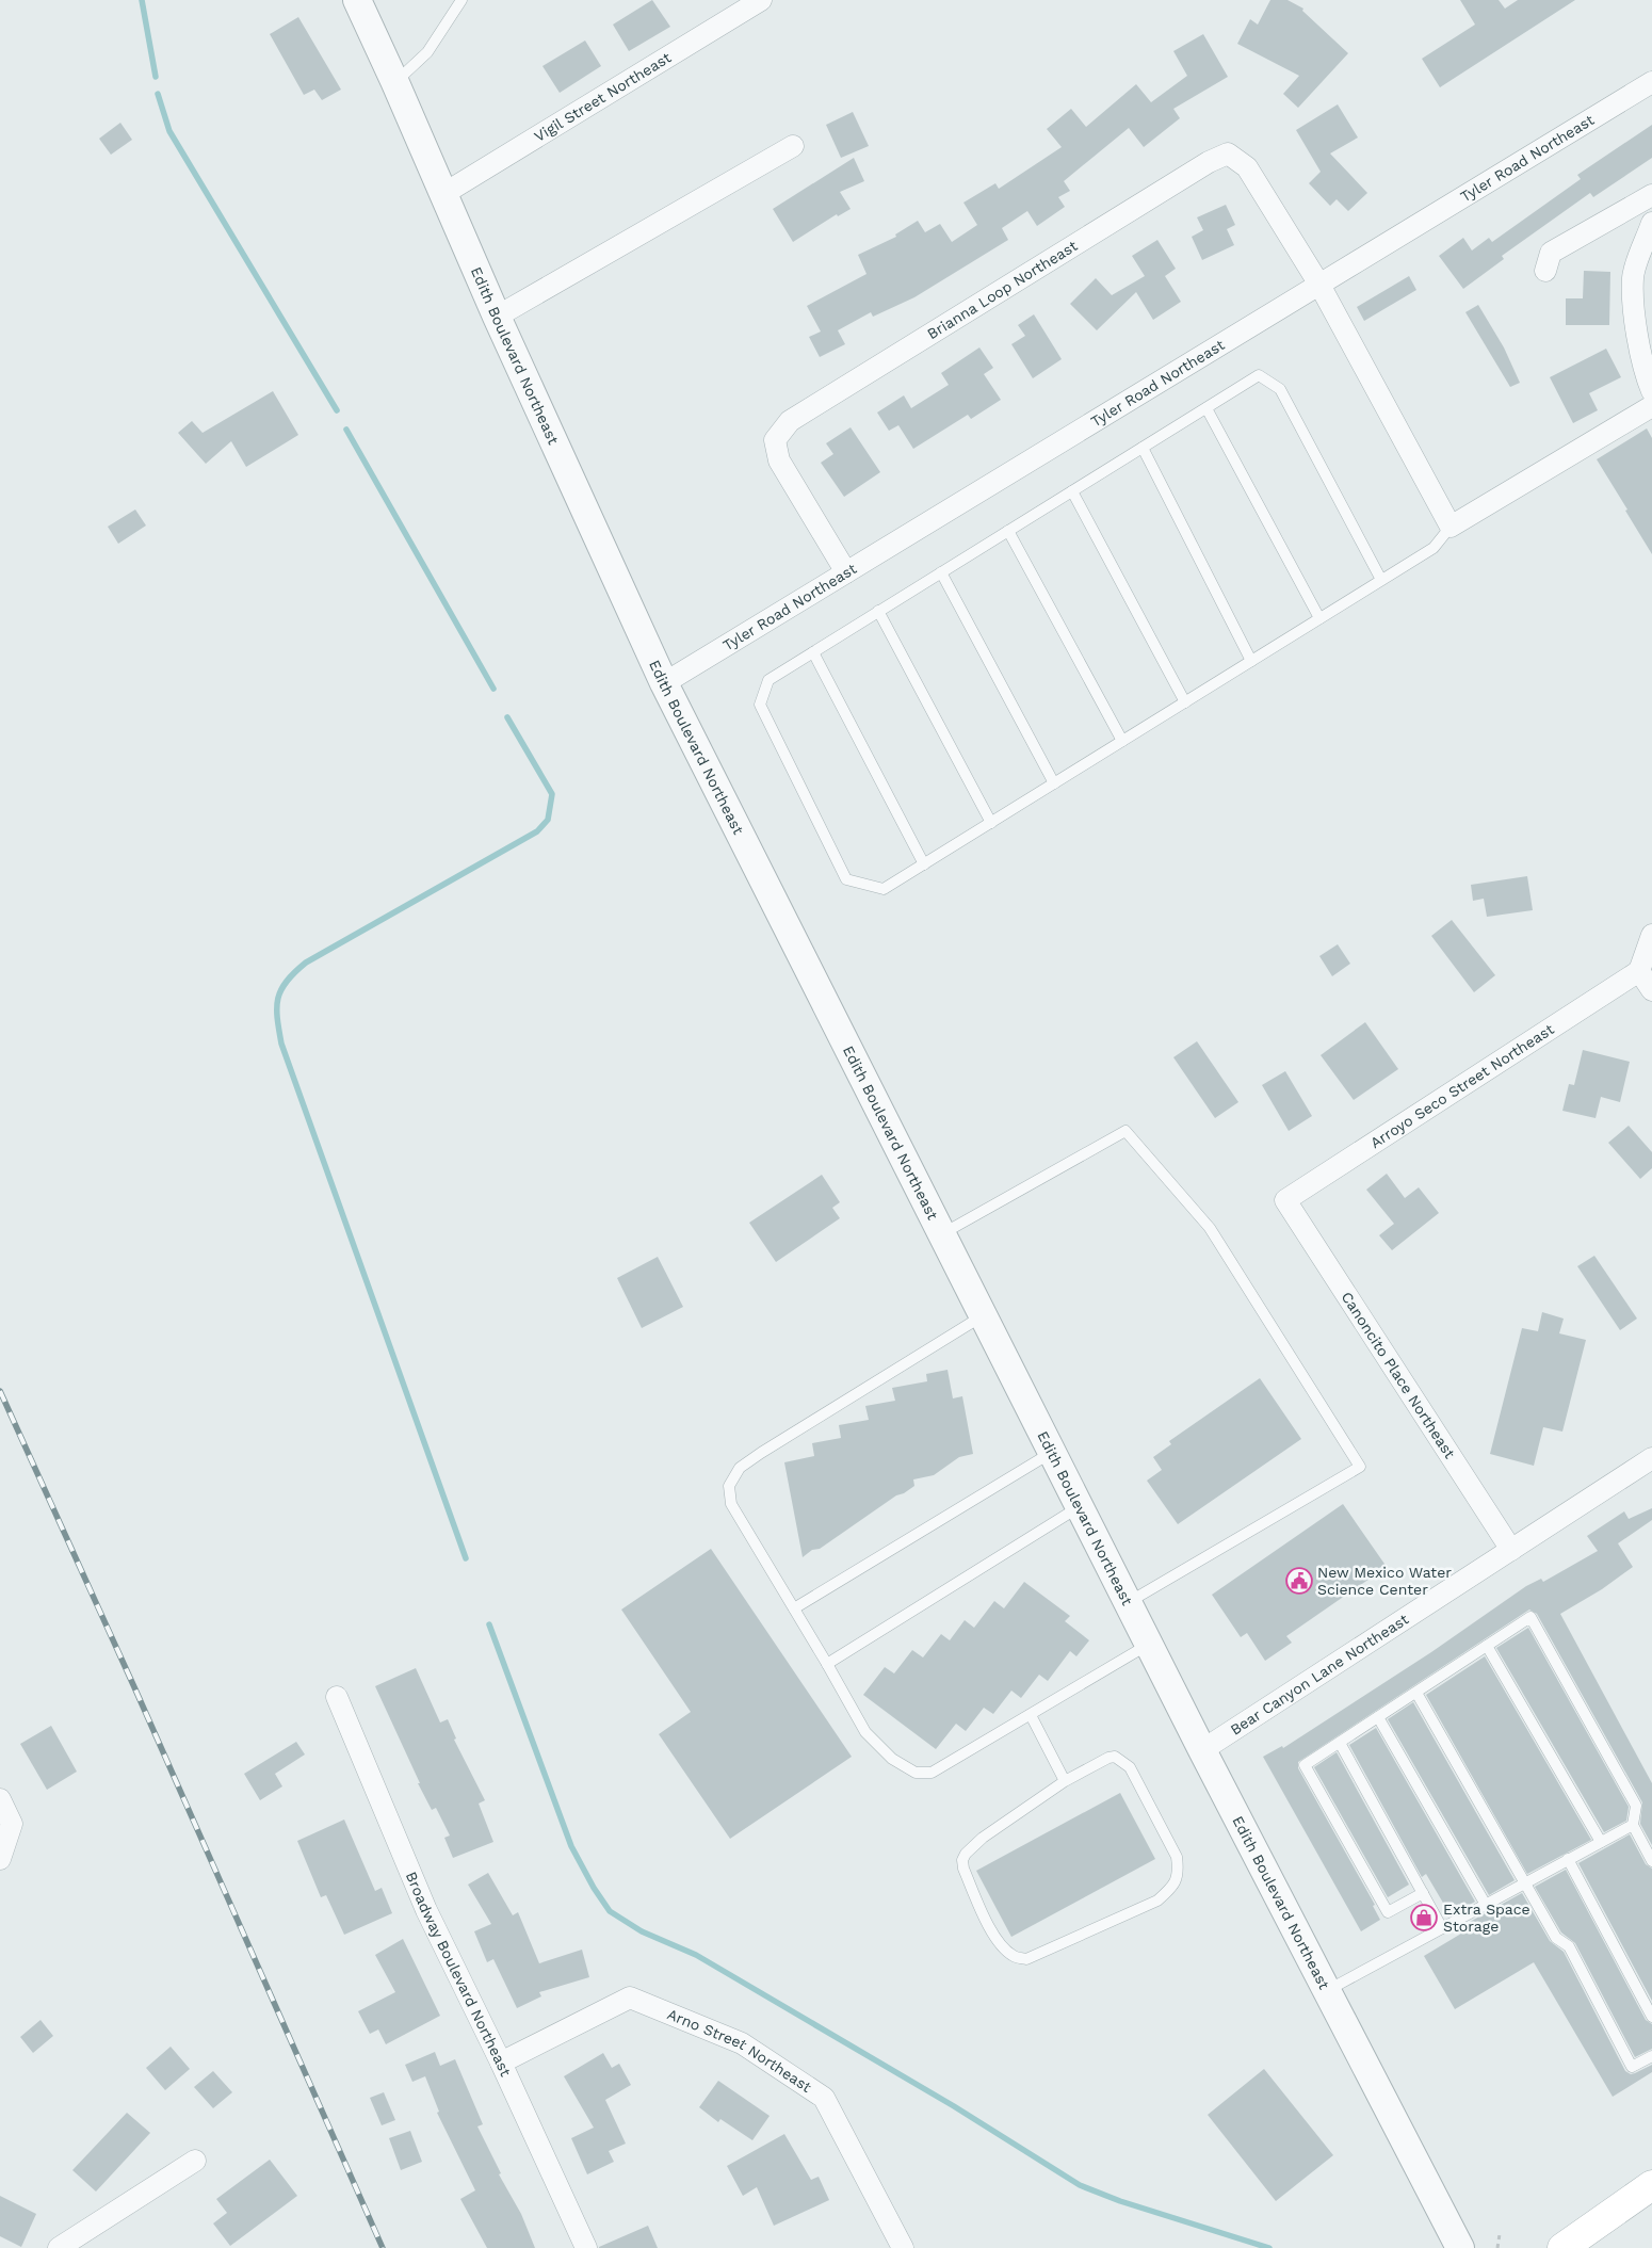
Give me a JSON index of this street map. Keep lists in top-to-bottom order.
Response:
{
  "streets": {
    "street": [
      "Vigil Street Northeast",
      "Tyler Road Northeast",
      "Brianna Loop Northeast",
      "Edith Boulevard Northeast",
      "Arroyo Seco Street Northeast",
      "Canoncito Place Northeast",
      "Bear Canyon Lane Northeast",
      "Broadway Boulevard Northeast",
      "Arno Street Northeast"
    ]
  },
  "crossings": [
    ["Vigil Street Northeast", "Edith Boulevard Northeast"],
    ["Tyler Road Northeast", "Brianna Loop Northeast"],
    ["Tyler Road Northeast", "Edith Boulevard Northeast"],
    ["Edith Boulevard Northeast", "Bear Canyon Lane Northeast"],
    ["Arroyo Seco Street Northeast", "Canoncito Place Northeast"],
    ["Canoncito Place Northeast", "Bear Canyon Lane Northeast"],
    ["Broadway Boulevard Northeast", "Arno Street Northeast"]
  ],
  "places": {
    "public building": ["New Mexico Water Science Center"],
    "shop": ["Extra Space Storage"]
  }
}
